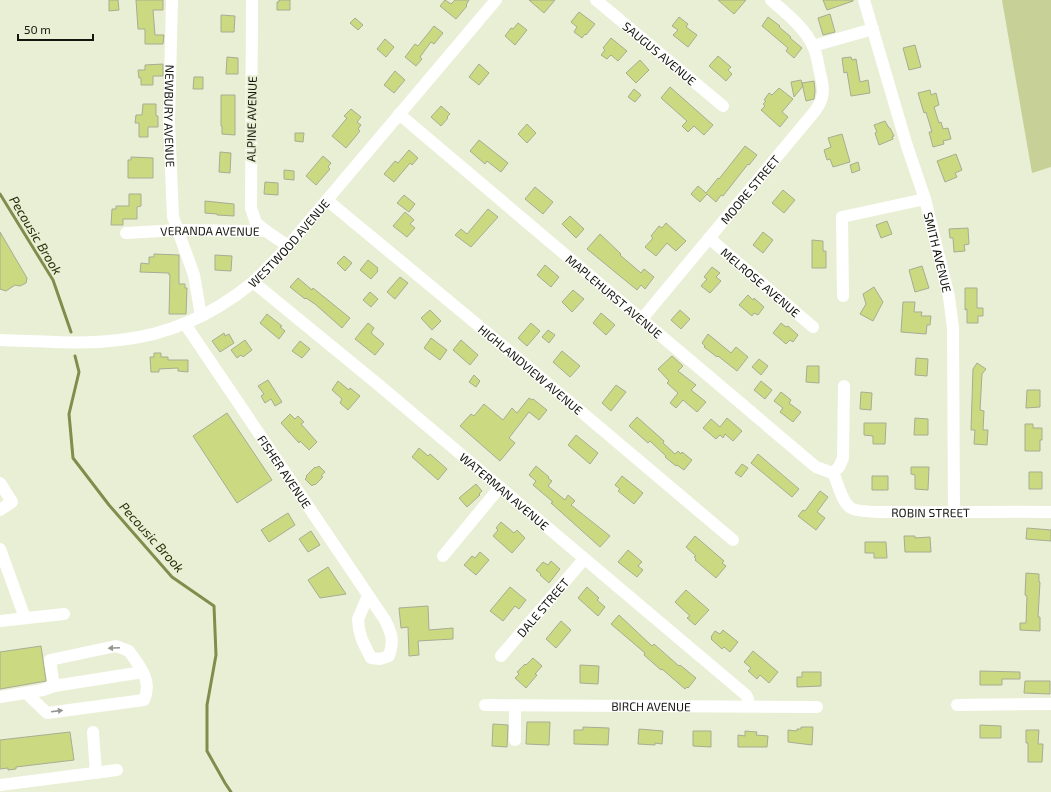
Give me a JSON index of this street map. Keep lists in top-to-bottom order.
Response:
{
  "streets": {
    "street": [
      "SAUGUS AVENUE",
      "NEWBURY AVENUE",
      "ALPINE AVENUE",
      "MOORE STREET",
      "VERANDA AVENUE",
      "WESTWOOD AVENUE",
      "SMITH AVENUE",
      "MELROSE AVENUE",
      "MAPLEHURST AVENUE",
      "HIGHLANDVIEW AVENUE",
      "FISHER AVENUE",
      "WATERMAN AVENUE",
      "ROBIN STREET",
      "DALE STREET",
      "BIRCH AVENUE"
    ]
  },
  "crossings": [
    ["NEWBURY AVENUE", "VERANDA AVENUE"],
    ["NEWBURY AVENUE", "WESTWOOD AVENUE"],
    ["ALPINE AVENUE", "VERANDA AVENUE"],
    ["MOORE STREET", "MELROSE AVENUE"],
    ["MOORE STREET", "MAPLEHURST AVENUE"],
    ["VERANDA AVENUE", "WESTWOOD AVENUE"],
    ["WESTWOOD AVENUE", "MAPLEHURST AVENUE"],
    ["WESTWOOD AVENUE", "HIGHLANDVIEW AVENUE"],
    ["WESTWOOD AVENUE", "FISHER AVENUE"],
    ["WESTWOOD AVENUE", "WATERMAN AVENUE"],
    ["SMITH AVENUE", "ROBIN STREET"],
    ["MAPLEHURST AVENUE", "ROBIN STREET"],
    ["WATERMAN AVENUE", "DALE STREET"],
    ["WATERMAN AVENUE", "BIRCH AVENUE"]
  ],
  "water": ["Pecousic Brook"],
  "scale_bar": "50 m"
}
